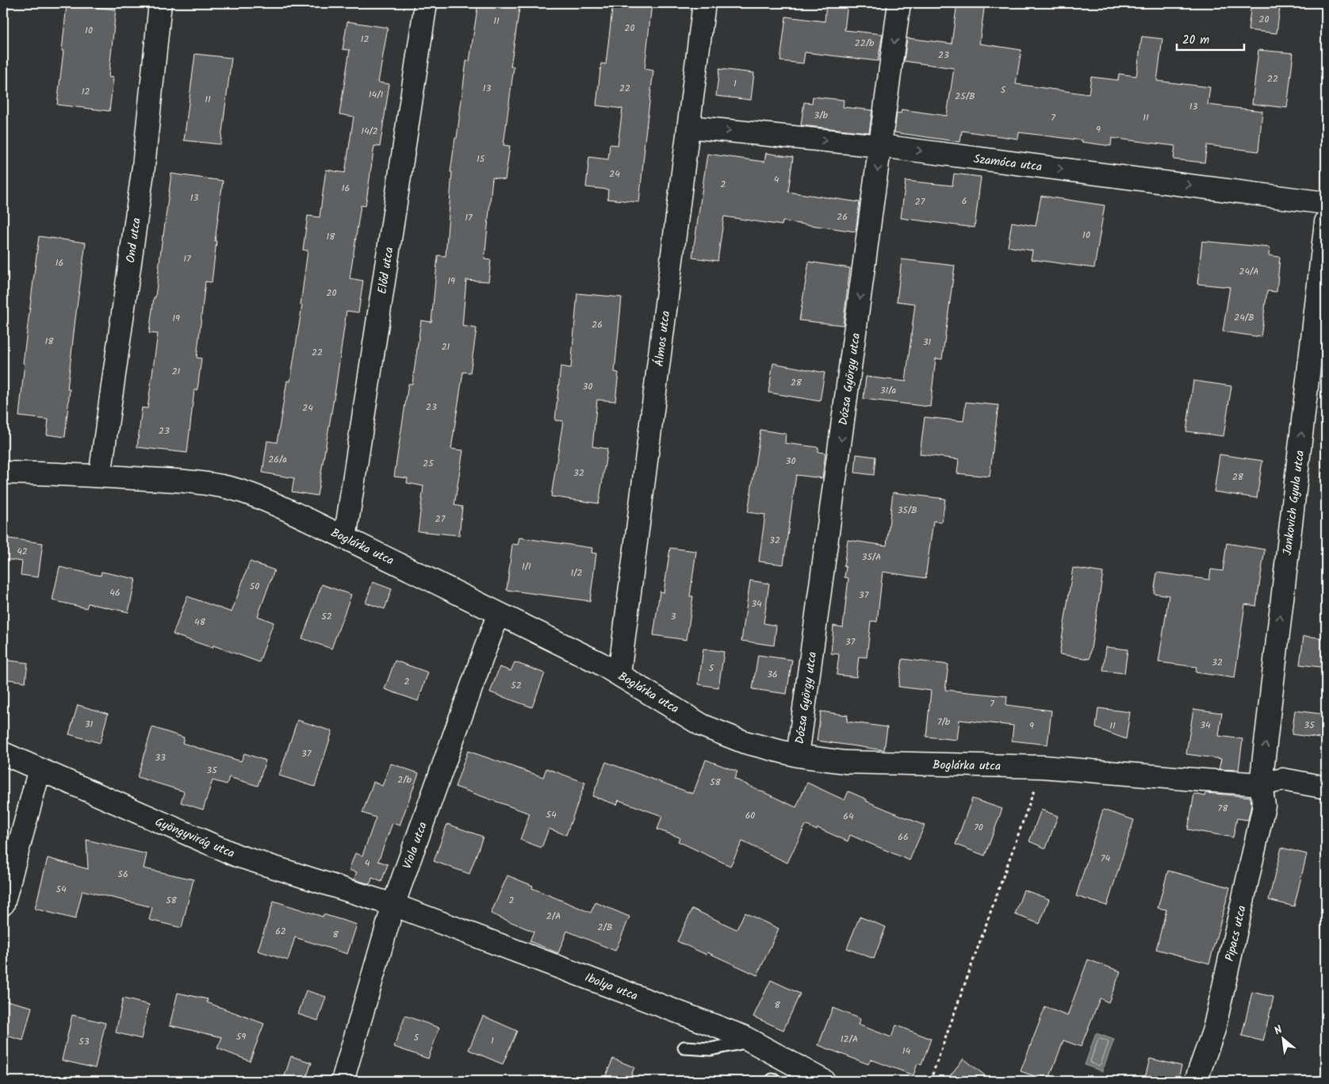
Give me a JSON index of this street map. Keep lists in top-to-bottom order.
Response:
{
  "streets": {
    "street": [
      "Szamóca utca",
      "Ond utca",
      "Előd utca",
      "Álmos utca",
      "Dózsa György utca",
      "Jankovich Gyula utca",
      "Boglárka utca",
      "Gyöngyvirág utca",
      "Viola utca",
      "Pipacs utca",
      "Ibolya utca"
    ]
  },
  "crossings": [
    ["Szamóca utca", "Álmos utca"],
    ["Szamóca utca", "Dózsa György utca"],
    ["Ond utca", "Boglárka utca"],
    ["Előd utca", "Boglárka utca"],
    ["Álmos utca", "Boglárka utca"],
    ["Dózsa György utca", "Boglárka utca"],
    ["Jankovich Gyula utca", "Boglárka utca"],
    ["Jankovich Gyula utca", "Pipacs utca"],
    ["Boglárka utca", "Viola utca"],
    ["Boglárka utca", "Pipacs utca"],
    ["Gyöngyvirág utca", "Viola utca"],
    ["Gyöngyvirág utca", "Ibolya utca"],
    ["Viola utca", "Ibolya utca"]
  ],
  "one_way": ["Szamóca utca", "Dózsa György utca", "Jankovich Gyula utca"],
  "house_numbers": [
    "20",
    "11",
    "20",
    "10",
    "12",
    "22/b",
    "23",
    "22",
    "1",
    "13",
    "22",
    "5",
    "12",
    "14/1",
    "25/B",
    "11",
    "13",
    "3/b",
    "7",
    "11",
    "9",
    "14/2",
    "15",
    "24",
    "4",
    "2",
    "16",
    "13",
    "6",
    "27",
    "26",
    "17",
    "10",
    "18",
    "17",
    "16",
    "24/A",
    "19",
    "20",
    "24/B",
    "19",
    "26",
    "18",
    "31",
    "21",
    "22",
    "21",
    "28",
    "30",
    "31/a",
    "23",
    "24",
    "23",
    "26/a",
    "30",
    "25",
    "32",
    "28",
    "35/B",
    "27",
    "32",
    "42",
    "35/A",
    "1/1",
    "1/2",
    "50",
    "46",
    "37",
    "34",
    "52",
    "3",
    "48",
    "37",
    "32",
    "5",
    "36",
    "2",
    "52",
    "7",
    "7/b",
    "31",
    "34",
    "35",
    "9",
    "11",
    "37",
    "33",
    "35",
    "2/b",
    "58",
    "78",
    "54",
    "60",
    "64",
    "70",
    "66",
    "74",
    "4",
    "56",
    "54",
    "58",
    "2",
    "2/A",
    "2/B",
    "62",
    "8",
    "8",
    "59",
    "5",
    "12/A",
    "1",
    "53",
    "14"
  ],
  "scale_bar": "20 m",
  "north": "top left"
}
